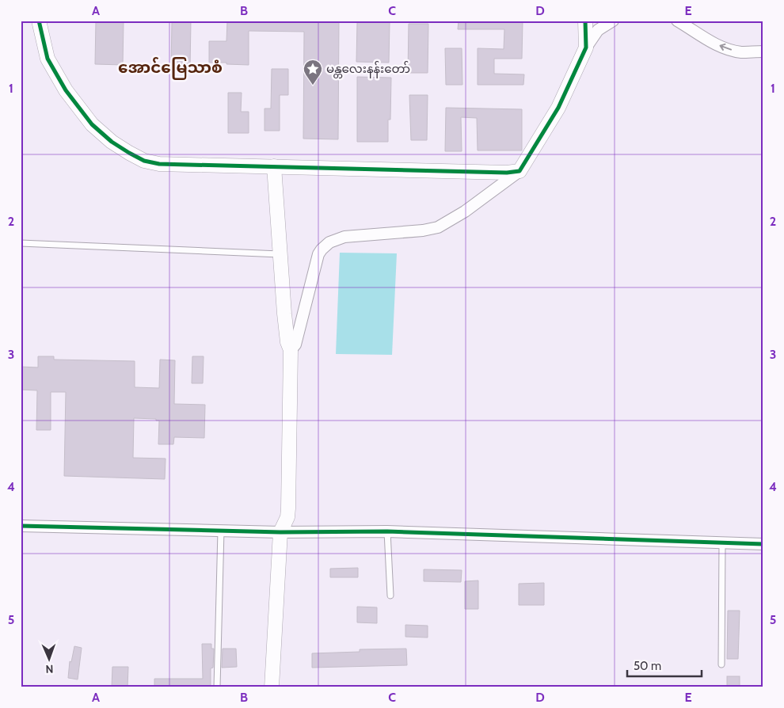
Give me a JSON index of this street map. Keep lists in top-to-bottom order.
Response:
{
  "districts": ["အောင်မြေသာစံ"],
  "places": {
    "place": ["မန္တလေးနန်းတော်"]
  },
  "scale_bar": "50 m",
  "north": "bottom",
  "grid": {
    "columns": [
      "A",
      "B",
      "C",
      "D",
      "E"
    ],
    "rows": [
      "1",
      "2",
      "3",
      "4",
      "5"
    ]
  }
}
